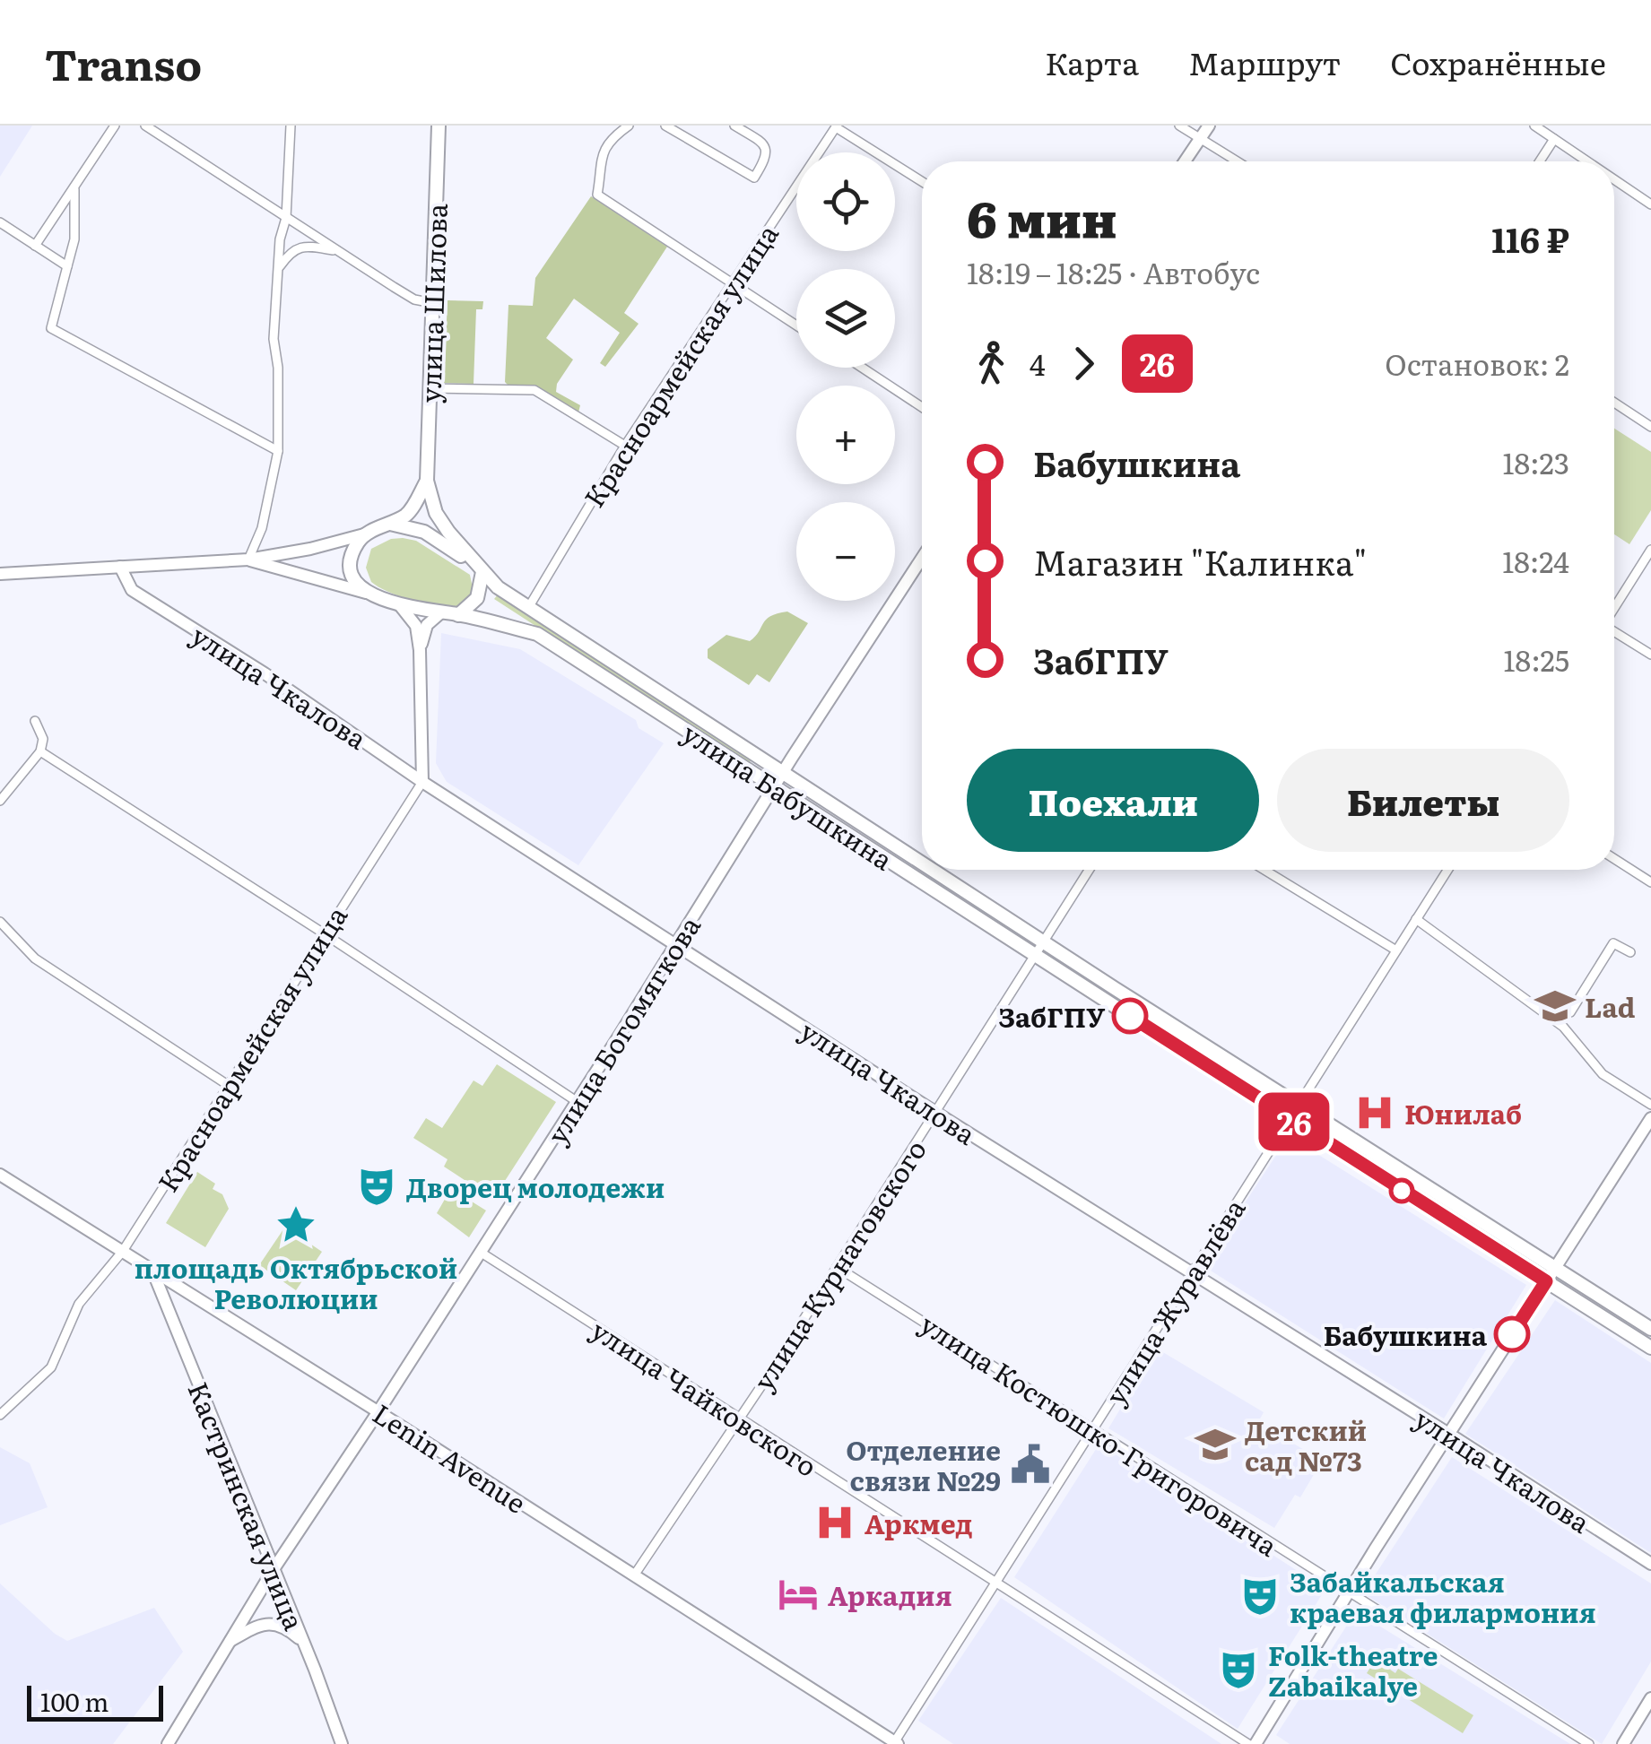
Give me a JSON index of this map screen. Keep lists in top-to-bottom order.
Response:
{
  "streets": {
    "main road": [
      "улица Шилова",
      "улица Чкалова",
      "улица Бабушкина",
      "улица Богомягкова",
      "Lenin Avenue",
      "Кастринская улица"
    ],
    "street": [
      "Красноармейская улица",
      "улица Курнатовского",
      "улица Журавлёва",
      "улица Чайковского",
      "улица Костюшко-Григоровича"
    ]
  },
  "crossings": [
    ["Красноармейская улица", "улица Чкалова"],
    ["Красноармейская улица", "улица Бабушкина"],
    ["Красноармейская улица", "Lenin Avenue"],
    ["улица Чкалова", "улица Богомягкова"],
    ["улица Чкалова", "улица Курнатовского"],
    ["улица Чкалова", "улица Журавлёва"],
    ["улица Бабушкина", "улица Богомягкова"],
    ["улица Бабушкина", "улица Курнатовского"],
    ["улица Бабушкина", "улица Журавлёва"],
    ["улица Богомягкова", "улица Чайковского"],
    ["улица Богомягкова", "Lenin Avenue"],
    ["улица Богомягкова", "Кастринская улица"],
    ["улица Курнатовского", "улица Чайковского"],
    ["улица Курнатовского", "улица Костюшко-Григоровича"],
    ["улица Курнатовского", "Lenin Avenue"],
    ["улица Журавлёва", "улица Чайковского"],
    ["улица Журавлёва", "улица Костюшко-Григоровича"],
    ["улица Журавлёва", "Lenin Avenue"],
    ["Lenin Avenue", "Кастринская улица"]
  ],
  "places": {
    "school or university": ["Lad", "Детский сад №73"],
    "other": ["ЗабГПУ", "Бабушкина"],
    "hospital": ["Юнилаб", "Аркмед"],
    "theatre": ["Дворец молодежи", "Забайкальская краевая филармония", "Folk-theatre Zabaikalye"],
    "place": ["площадь Октябрьской Революции"],
    "public building": ["Отделение связи №29"],
    "hotel": ["Аркадия"]
  },
  "lines": ["bus line 26"],
  "scale_bar": "100 m",
  "page": {
    "header": "Transo",
    "nav": ["Карта", "Маршрут", "Сохранённые"],
    "on_map": "26",
    "map_buttons": ["+", "−"],
    "heading": ["6 мин", "18:19 – 18:25 · Автобус", "116 ₽"],
    "legs": ["4", "26", "Остановок: 2"],
    "list": [
      {
        "name": "Бабушкина",
        "value": "18:23"
      },
      {
        "name": "Магазин \"Калинка\"",
        "value": "18:24"
      },
      {
        "name": "ЗабГПУ",
        "value": "18:25"
      }
    ],
    "buttons": ["Поехали", "Билеты"],
    "scale": "100 m"
  }
}
